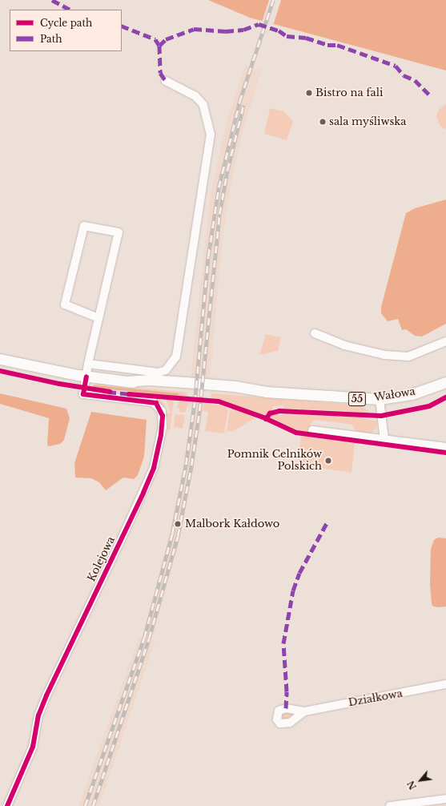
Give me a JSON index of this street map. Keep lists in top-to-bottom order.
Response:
{
  "streets": {
    "main road": ["Wałowa", "55"],
    "street": ["Kolejowa", "Działkowa"]
  },
  "crossings": [
    ["Wałowa", "55"],
    ["Wałowa", "Kolejowa"],
    ["55", "Kolejowa"]
  ],
  "places": [
    "Bistro na fali",
    "sala myśliwska",
    "Pomnik Celników Polskich",
    "Malbork Kałdowo"
  ],
  "legend": ["Cycle path", "Path"],
  "north": "bottom left"
}
